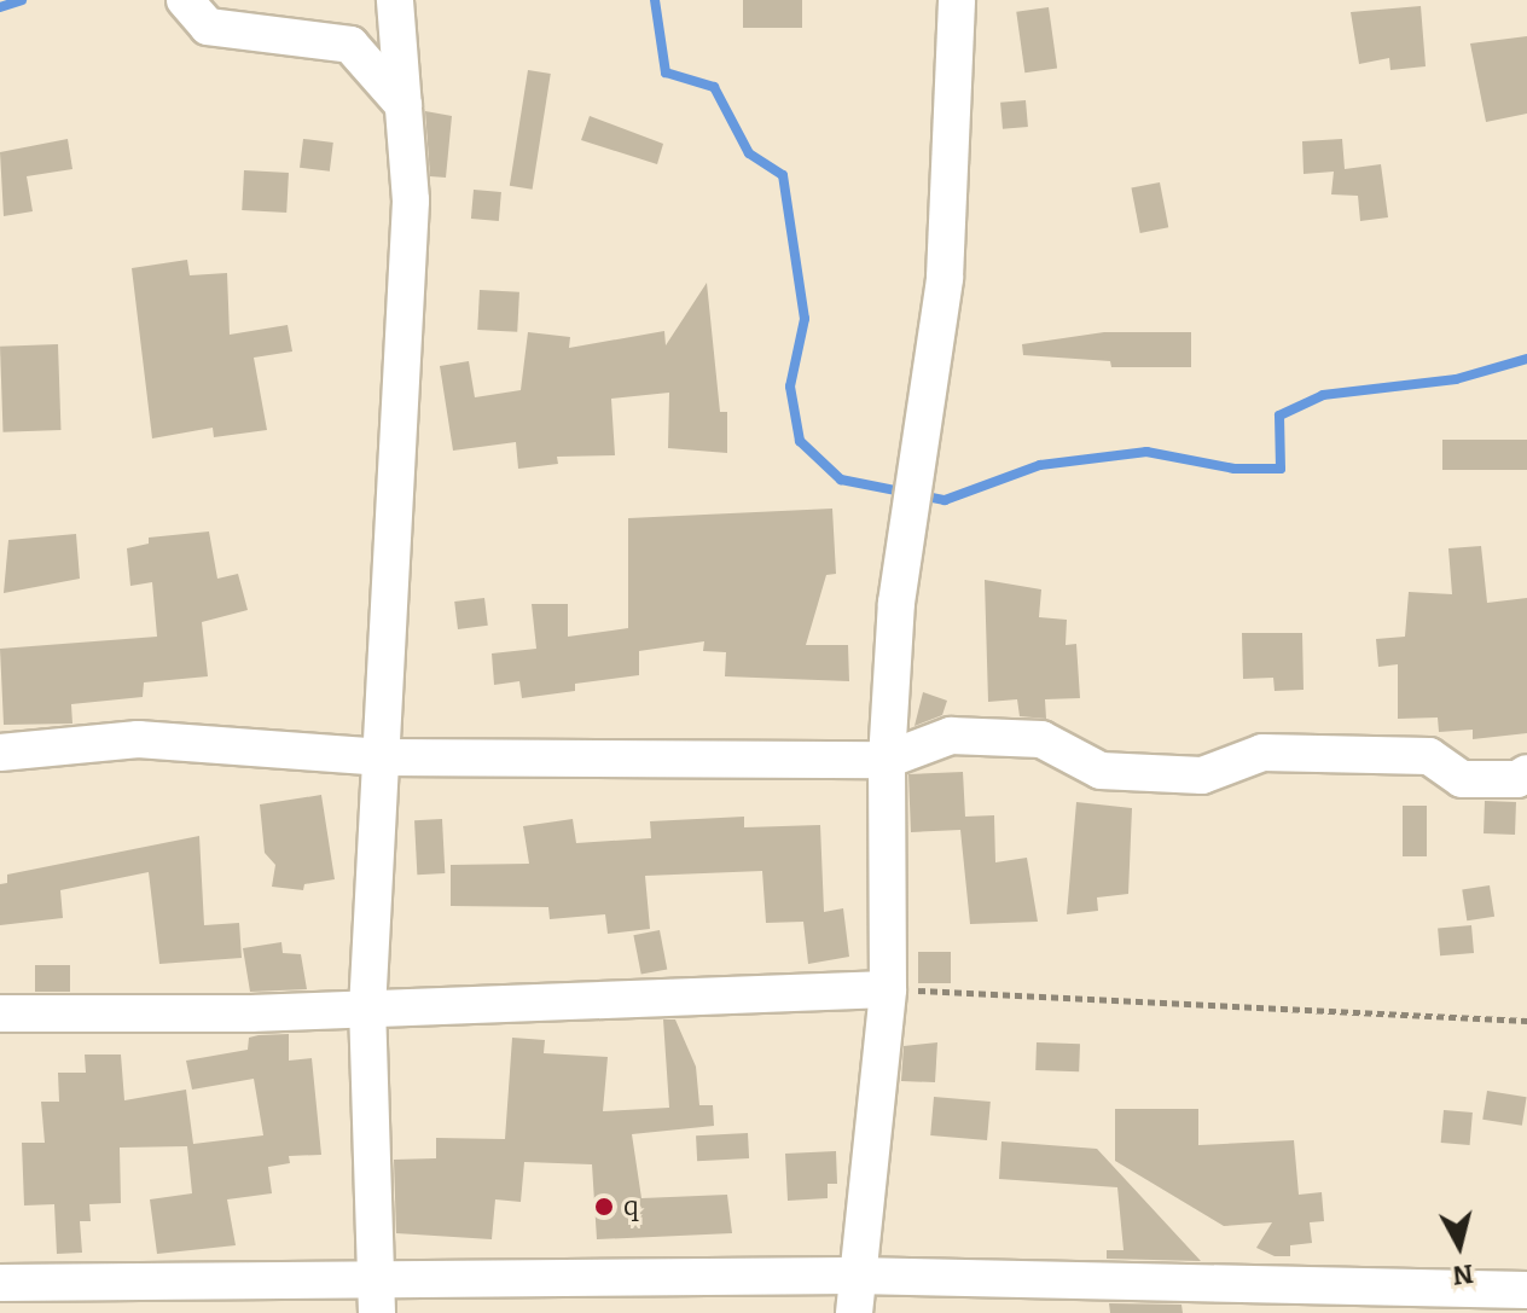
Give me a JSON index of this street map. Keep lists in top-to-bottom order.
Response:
{
  "places": ["q"],
  "north": "bottom"
}
